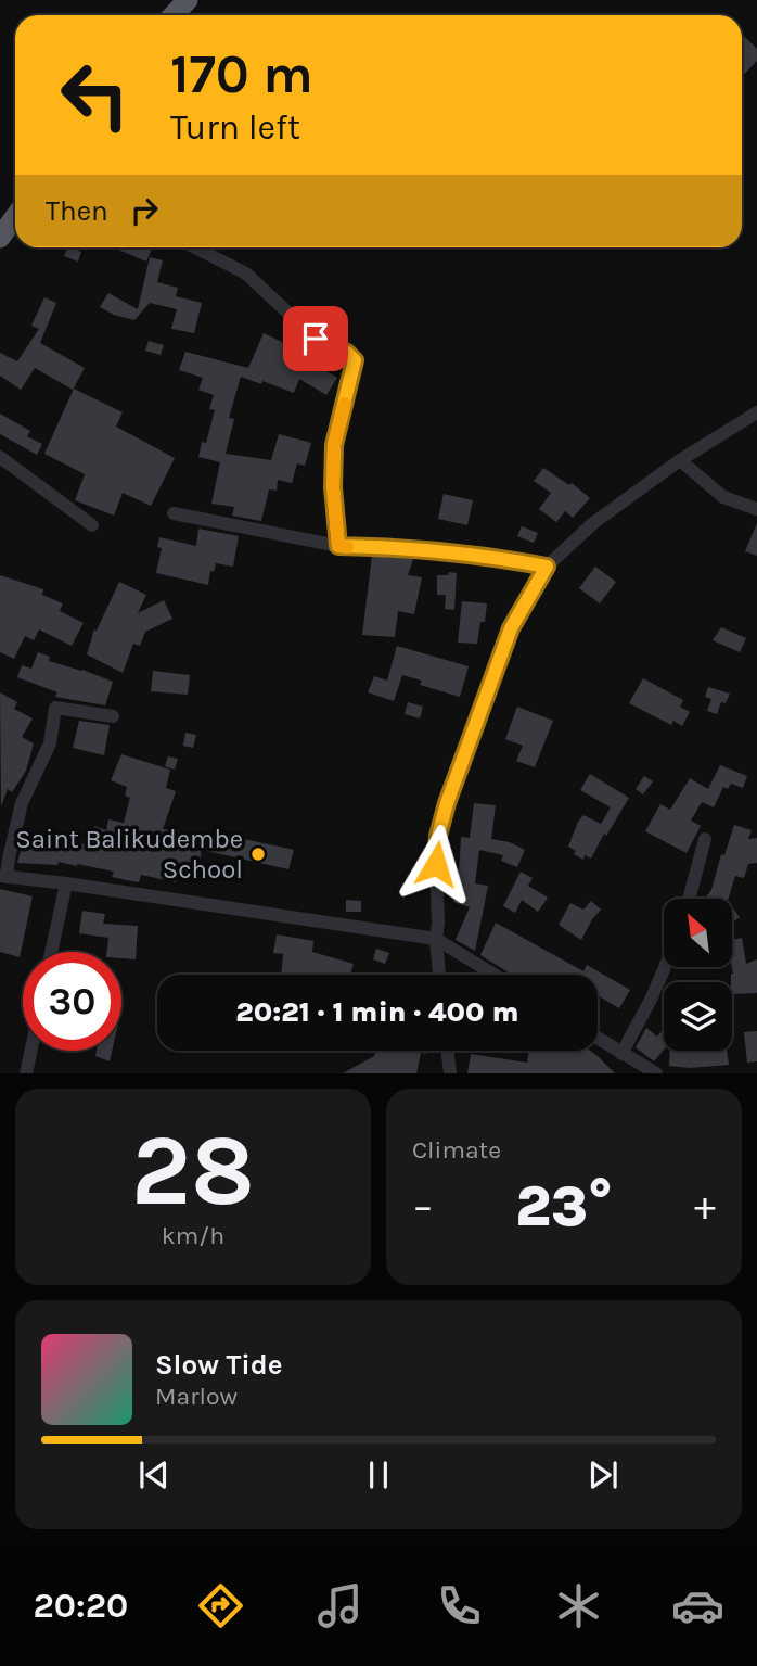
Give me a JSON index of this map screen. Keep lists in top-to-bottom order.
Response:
{
  "places": ["Saint Balikudembe School"],
  "north": "top left",
  "page": {
    "turn": ["170 m", "Turn left"],
    "then": "Then",
    "limit": "30",
    "trip": "20:21 · 1 min · 400 m",
    "tile": [
      ["28", "km/h"],
      "Climate"
    ],
    "heat": ["−", "23°", "+"],
    "song": ["Slow Tide", "Marlow"],
    "tabs": "20:20"
  }
}
